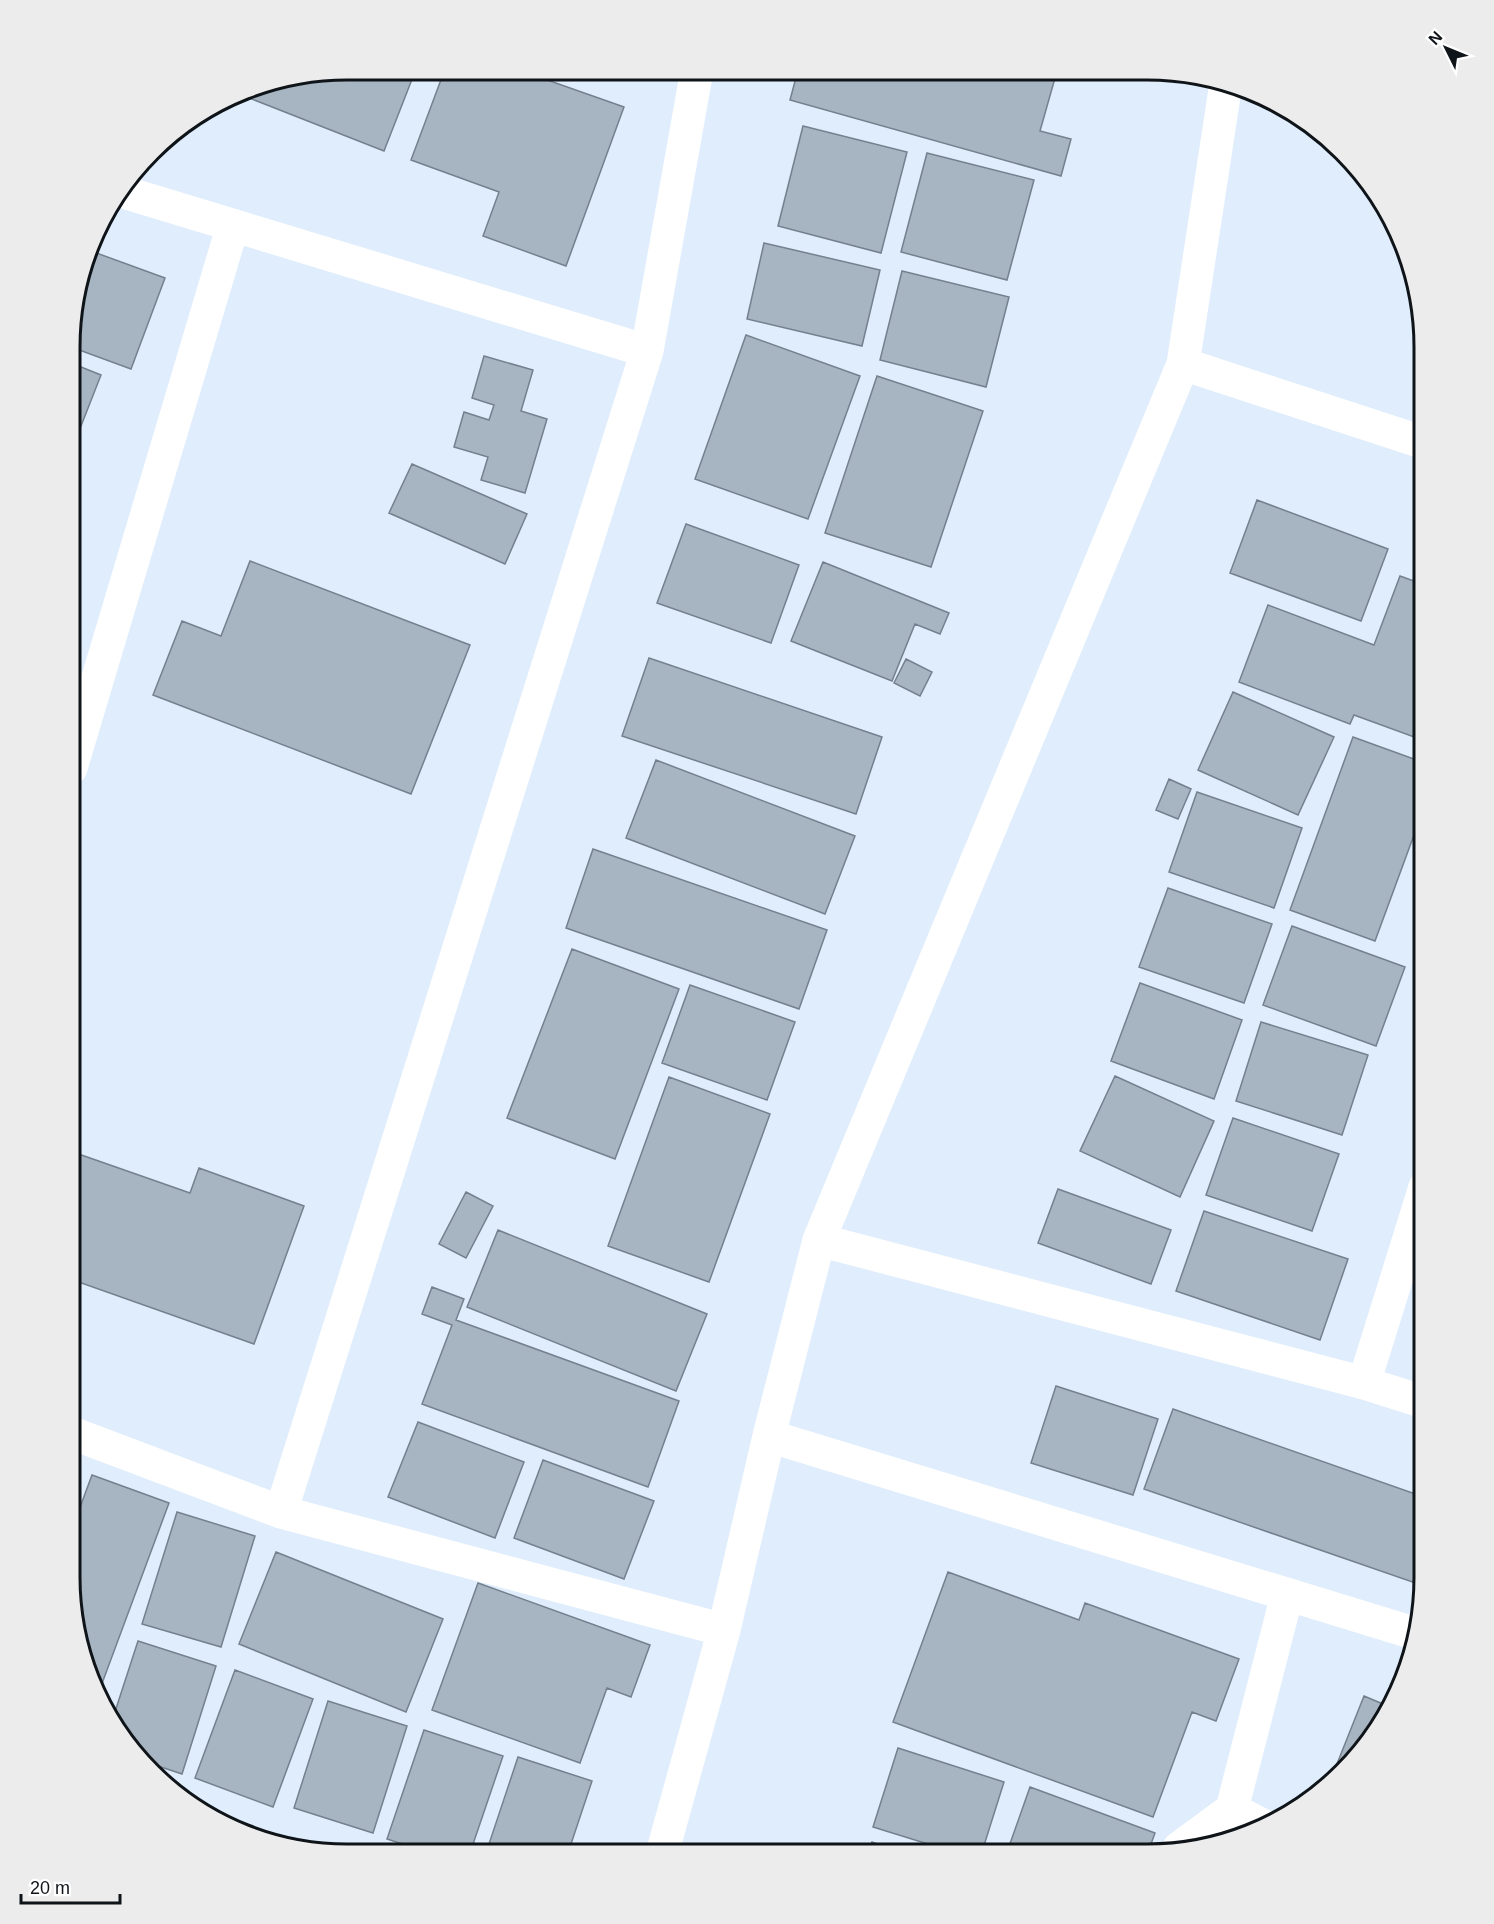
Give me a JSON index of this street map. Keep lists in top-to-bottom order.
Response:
{
  "scale_bar": "20 m",
  "north": "top left"
}
